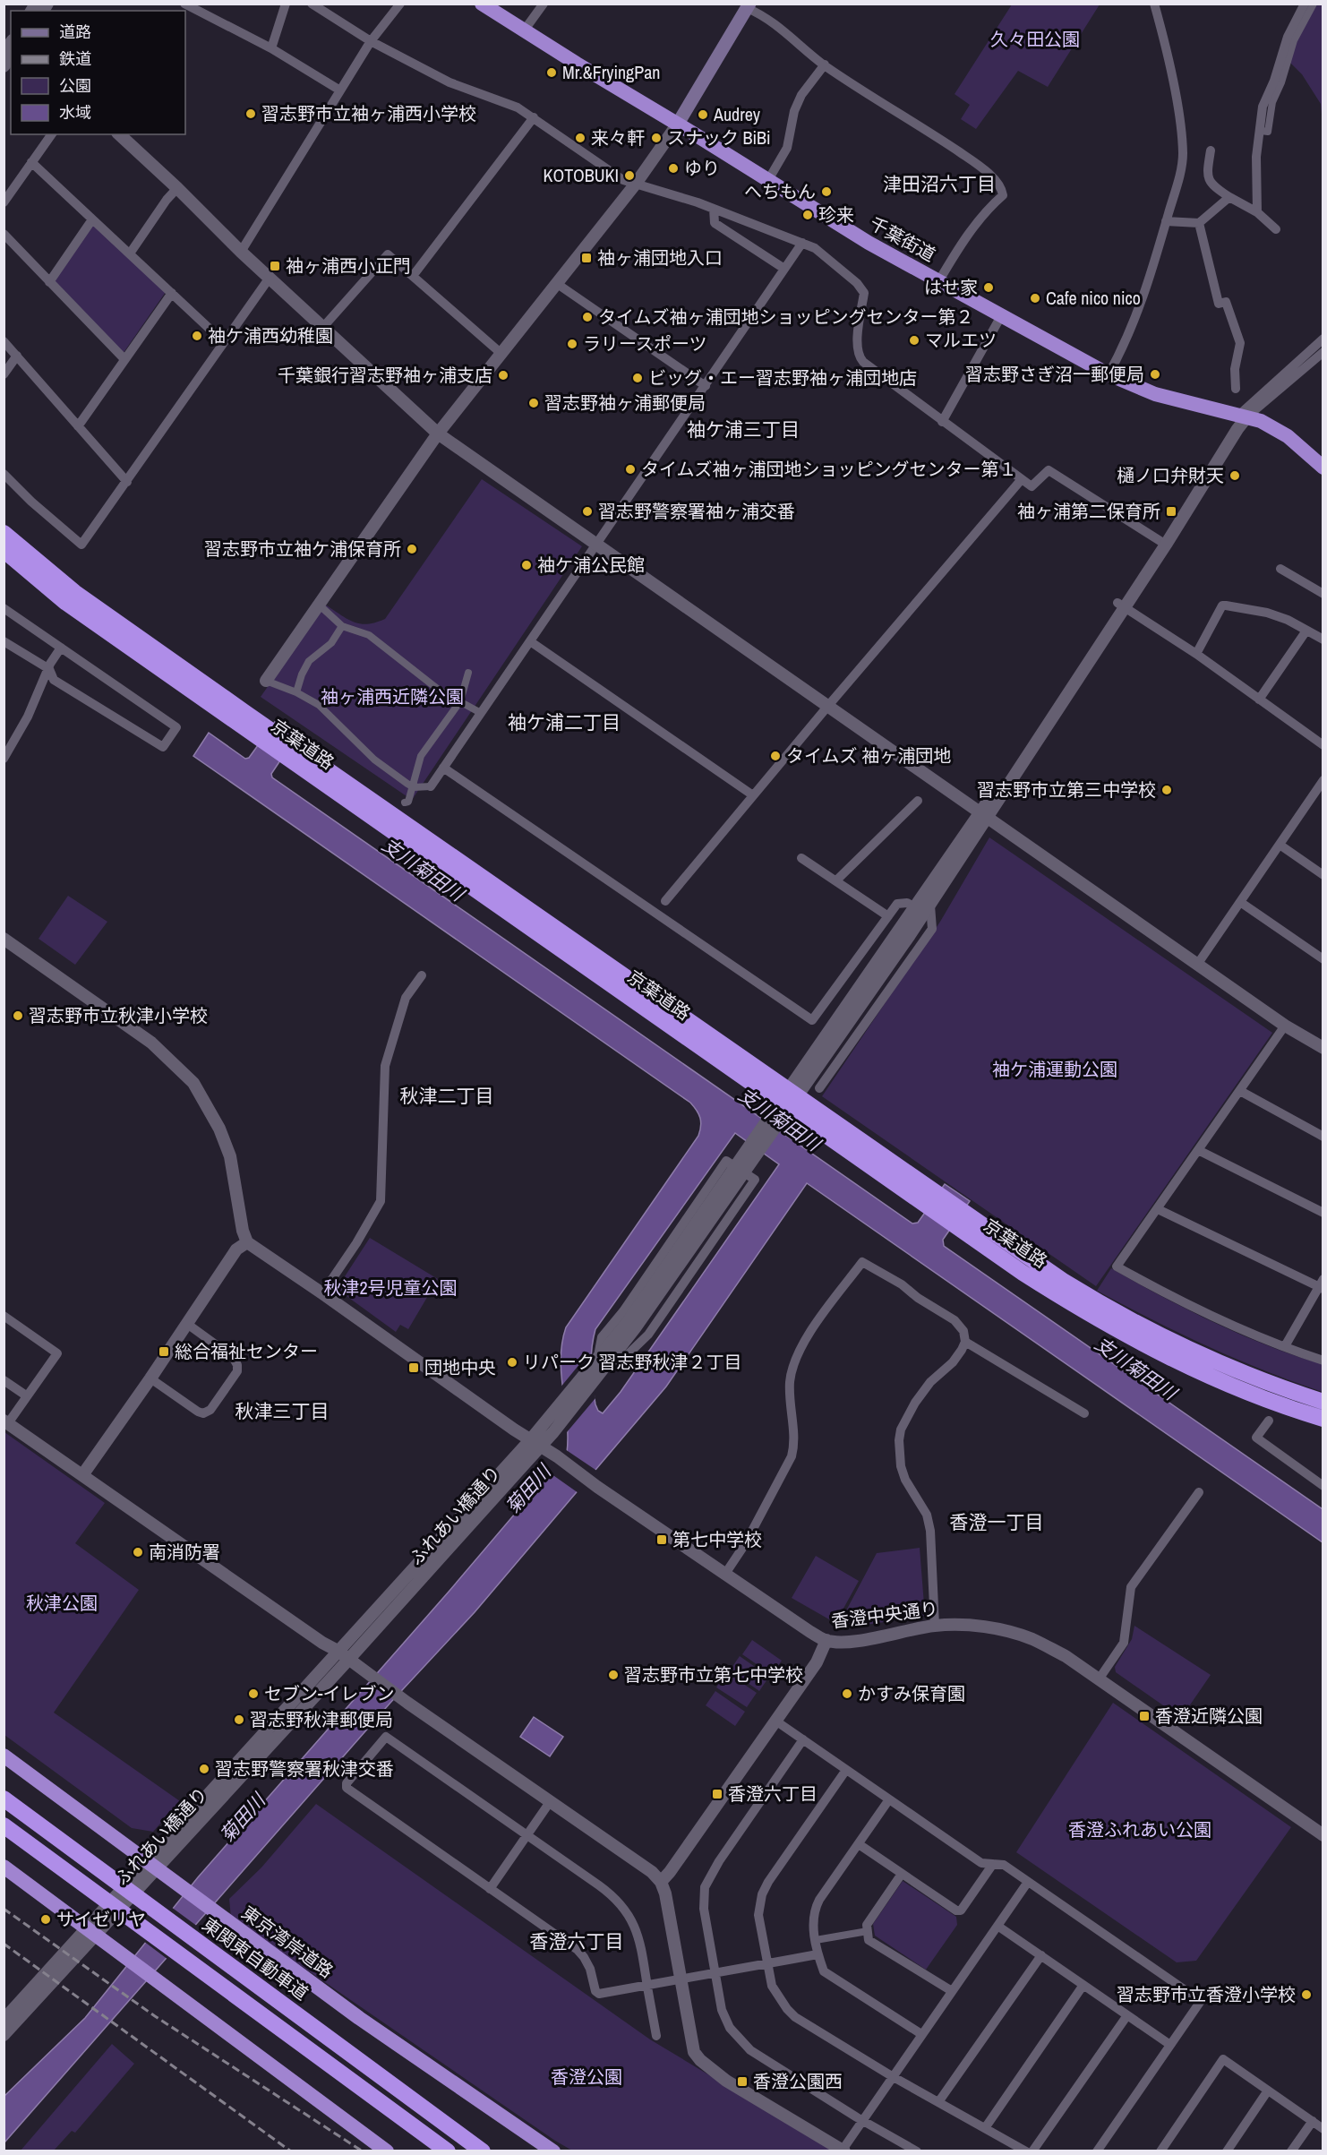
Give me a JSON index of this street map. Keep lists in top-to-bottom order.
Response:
{
  "streets": {
    "highway": [
      "千葉街道",
      "京葉道路",
      "東京湾岸道路",
      "東関東自動車道"
    ],
    "street": ["ふれあい橋通り", "香澄中央通り"]
  },
  "crossings": [
    ["ふれあい橋通り", "香澄中央通り"],
    ["ふれあい橋通り", "東京湾岸道路"]
  ],
  "districts": [
    "津田沼六丁目",
    "袖ケ浦三丁目",
    "袖ケ浦二丁目",
    "秋津二丁目",
    "秋津三丁目",
    "香澄一丁目",
    "香澄六丁目"
  ],
  "water": ["支川菊田川", "菊田川"],
  "parks": [
    "久々田公園",
    "袖ヶ浦西近隣公園",
    "袖ケ浦運動公園",
    "秋津2号児童公園",
    "秋津公園",
    "香澄ふれあい公園",
    "香澄公園"
  ],
  "places": {
    "other": [
      "Mr.&FryingPan",
      "習志野市立袖ヶ浦西小学校",
      "Audrey",
      "来々軒",
      "スナック BiBi",
      "ゆり",
      "KOTOBUKI",
      "へちもん",
      "珍来",
      "はせ家",
      "Cafe nico nico",
      "タイムズ袖ヶ浦団地ショッピングセンター第２",
      "袖ケ浦西幼稚園",
      "マルエツ",
      "ラリースポーツ",
      "習志野さぎ沼一郵便局",
      "千葉銀行習志野袖ヶ浦支店",
      "ビッグ・エー習志野袖ヶ浦団地店",
      "習志野袖ヶ浦郵便局",
      "タイムズ袖ヶ浦団地ショッピングセンター第１",
      "樋ノ口弁財天",
      "習志野警察署袖ヶ浦交番",
      "習志野市立袖ケ浦保育所",
      "袖ケ浦公民館",
      "タイムズ 袖ヶ浦団地",
      "習志野市立第三中学校",
      "習志野市立秋津小学校",
      "リパーク 習志野秋津２丁目",
      "南消防署",
      "習志野市立第七中学校",
      "セブン-イレブン",
      "かすみ保育園",
      "習志野秋津郵便局",
      "習志野警察署秋津交番",
      "サイゼリヤ",
      "習志野市立香澄小学校"
    ],
    "transit": [
      "袖ヶ浦団地入口",
      "袖ヶ浦西小正門",
      "袖ヶ浦第二保育所",
      "総合福祉センター",
      "団地中央",
      "第七中学校",
      "香澄近隣公園",
      "香澄六丁目",
      "香澄公園西"
    ]
  },
  "legend": [
    "道路",
    "鉄道",
    "公園",
    "水域"
  ]
}
